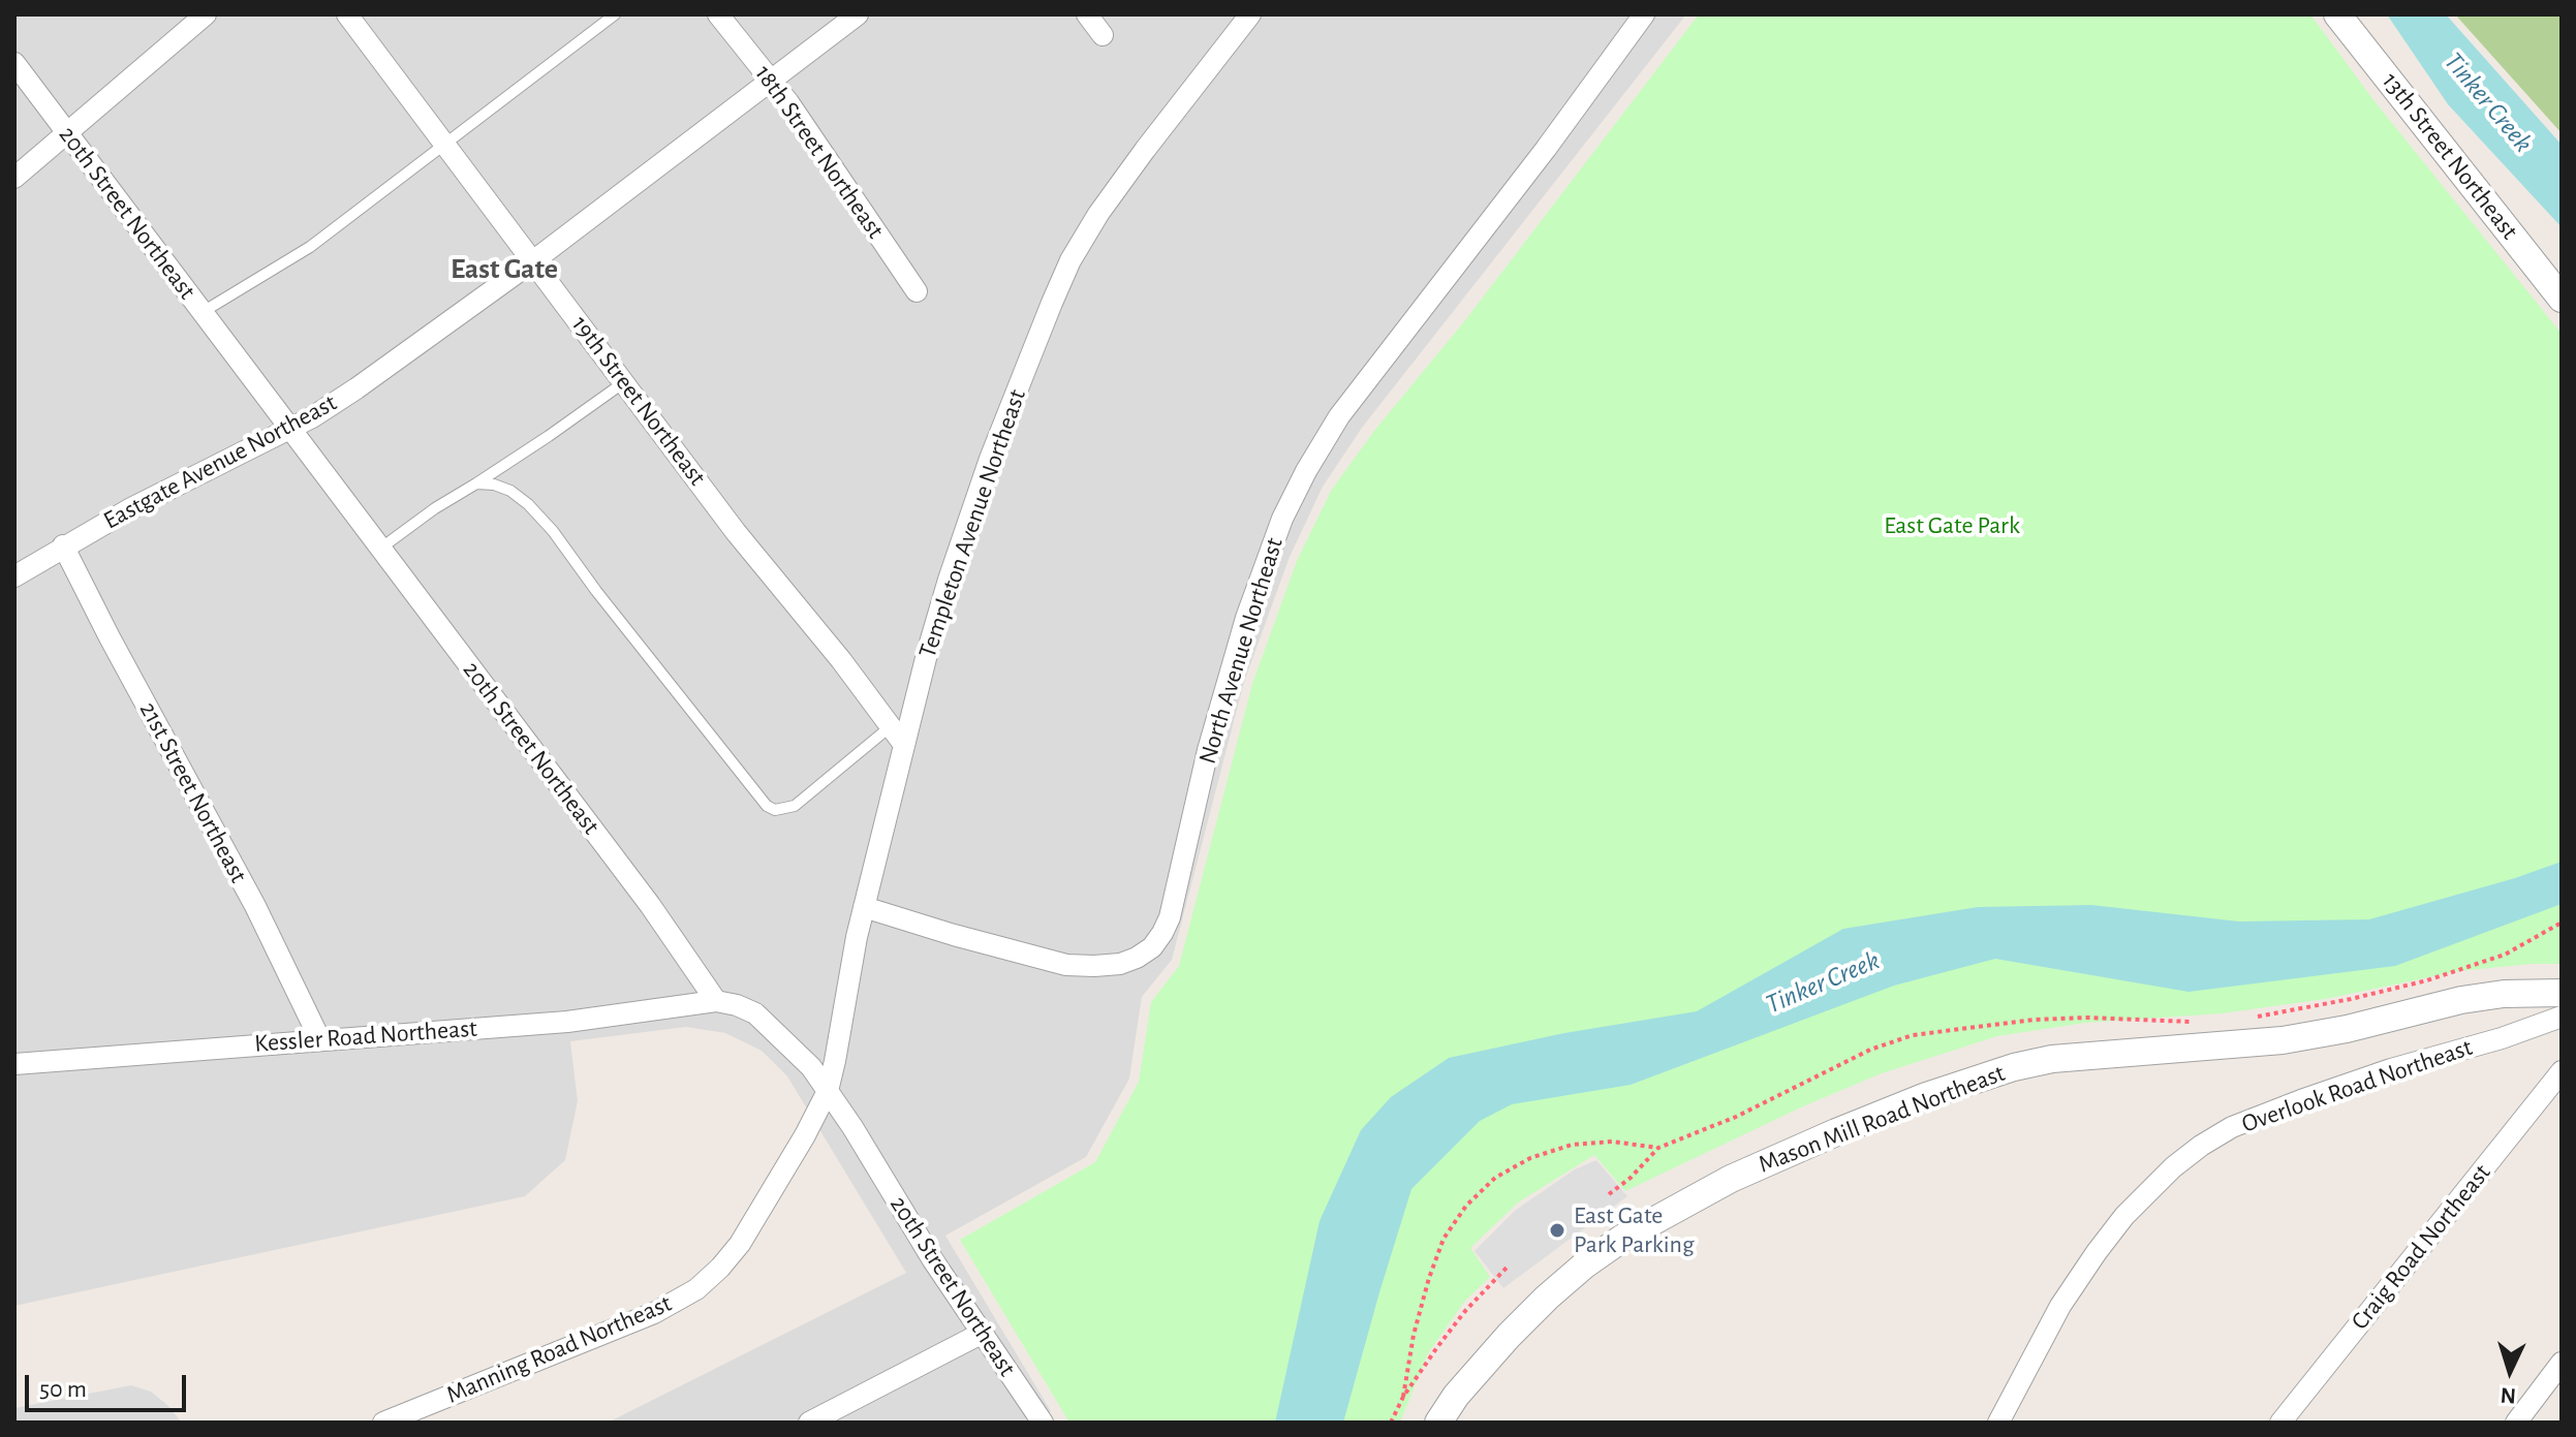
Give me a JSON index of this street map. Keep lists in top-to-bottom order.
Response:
{
  "streets": {
    "street": [
      "18th Street Northeast",
      "13th Street Northeast",
      "20th Street Northeast",
      "19th Street Northeast",
      "Eastgate Avenue Northeast",
      "Templeton Avenue Northeast",
      "North Avenue Northeast",
      "21st Street Northeast",
      "Kessler Road Northeast",
      "Overlook Road Northeast",
      "Mason Mill Road Northeast",
      "Craig Road Northeast",
      "Manning Road Northeast"
    ]
  },
  "crossings": [
    ["18th Street Northeast", "Eastgate Avenue Northeast"],
    ["20th Street Northeast", "Eastgate Avenue Northeast"],
    ["20th Street Northeast", "Templeton Avenue Northeast"],
    ["20th Street Northeast", "Kessler Road Northeast"],
    ["20th Street Northeast", "Manning Road Northeast"],
    ["19th Street Northeast", "Eastgate Avenue Northeast"],
    ["19th Street Northeast", "Templeton Avenue Northeast"],
    ["Eastgate Avenue Northeast", "21st Street Northeast"],
    ["Templeton Avenue Northeast", "North Avenue Northeast"],
    ["Templeton Avenue Northeast", "Manning Road Northeast"],
    ["21st Street Northeast", "Kessler Road Northeast"]
  ],
  "districts": ["East Gate"],
  "water": ["Tinker Creek"],
  "parks": ["East Gate Park"],
  "places": ["East Gate Park Parking"],
  "scale_bar": "50 m",
  "north": "bottom"
}
